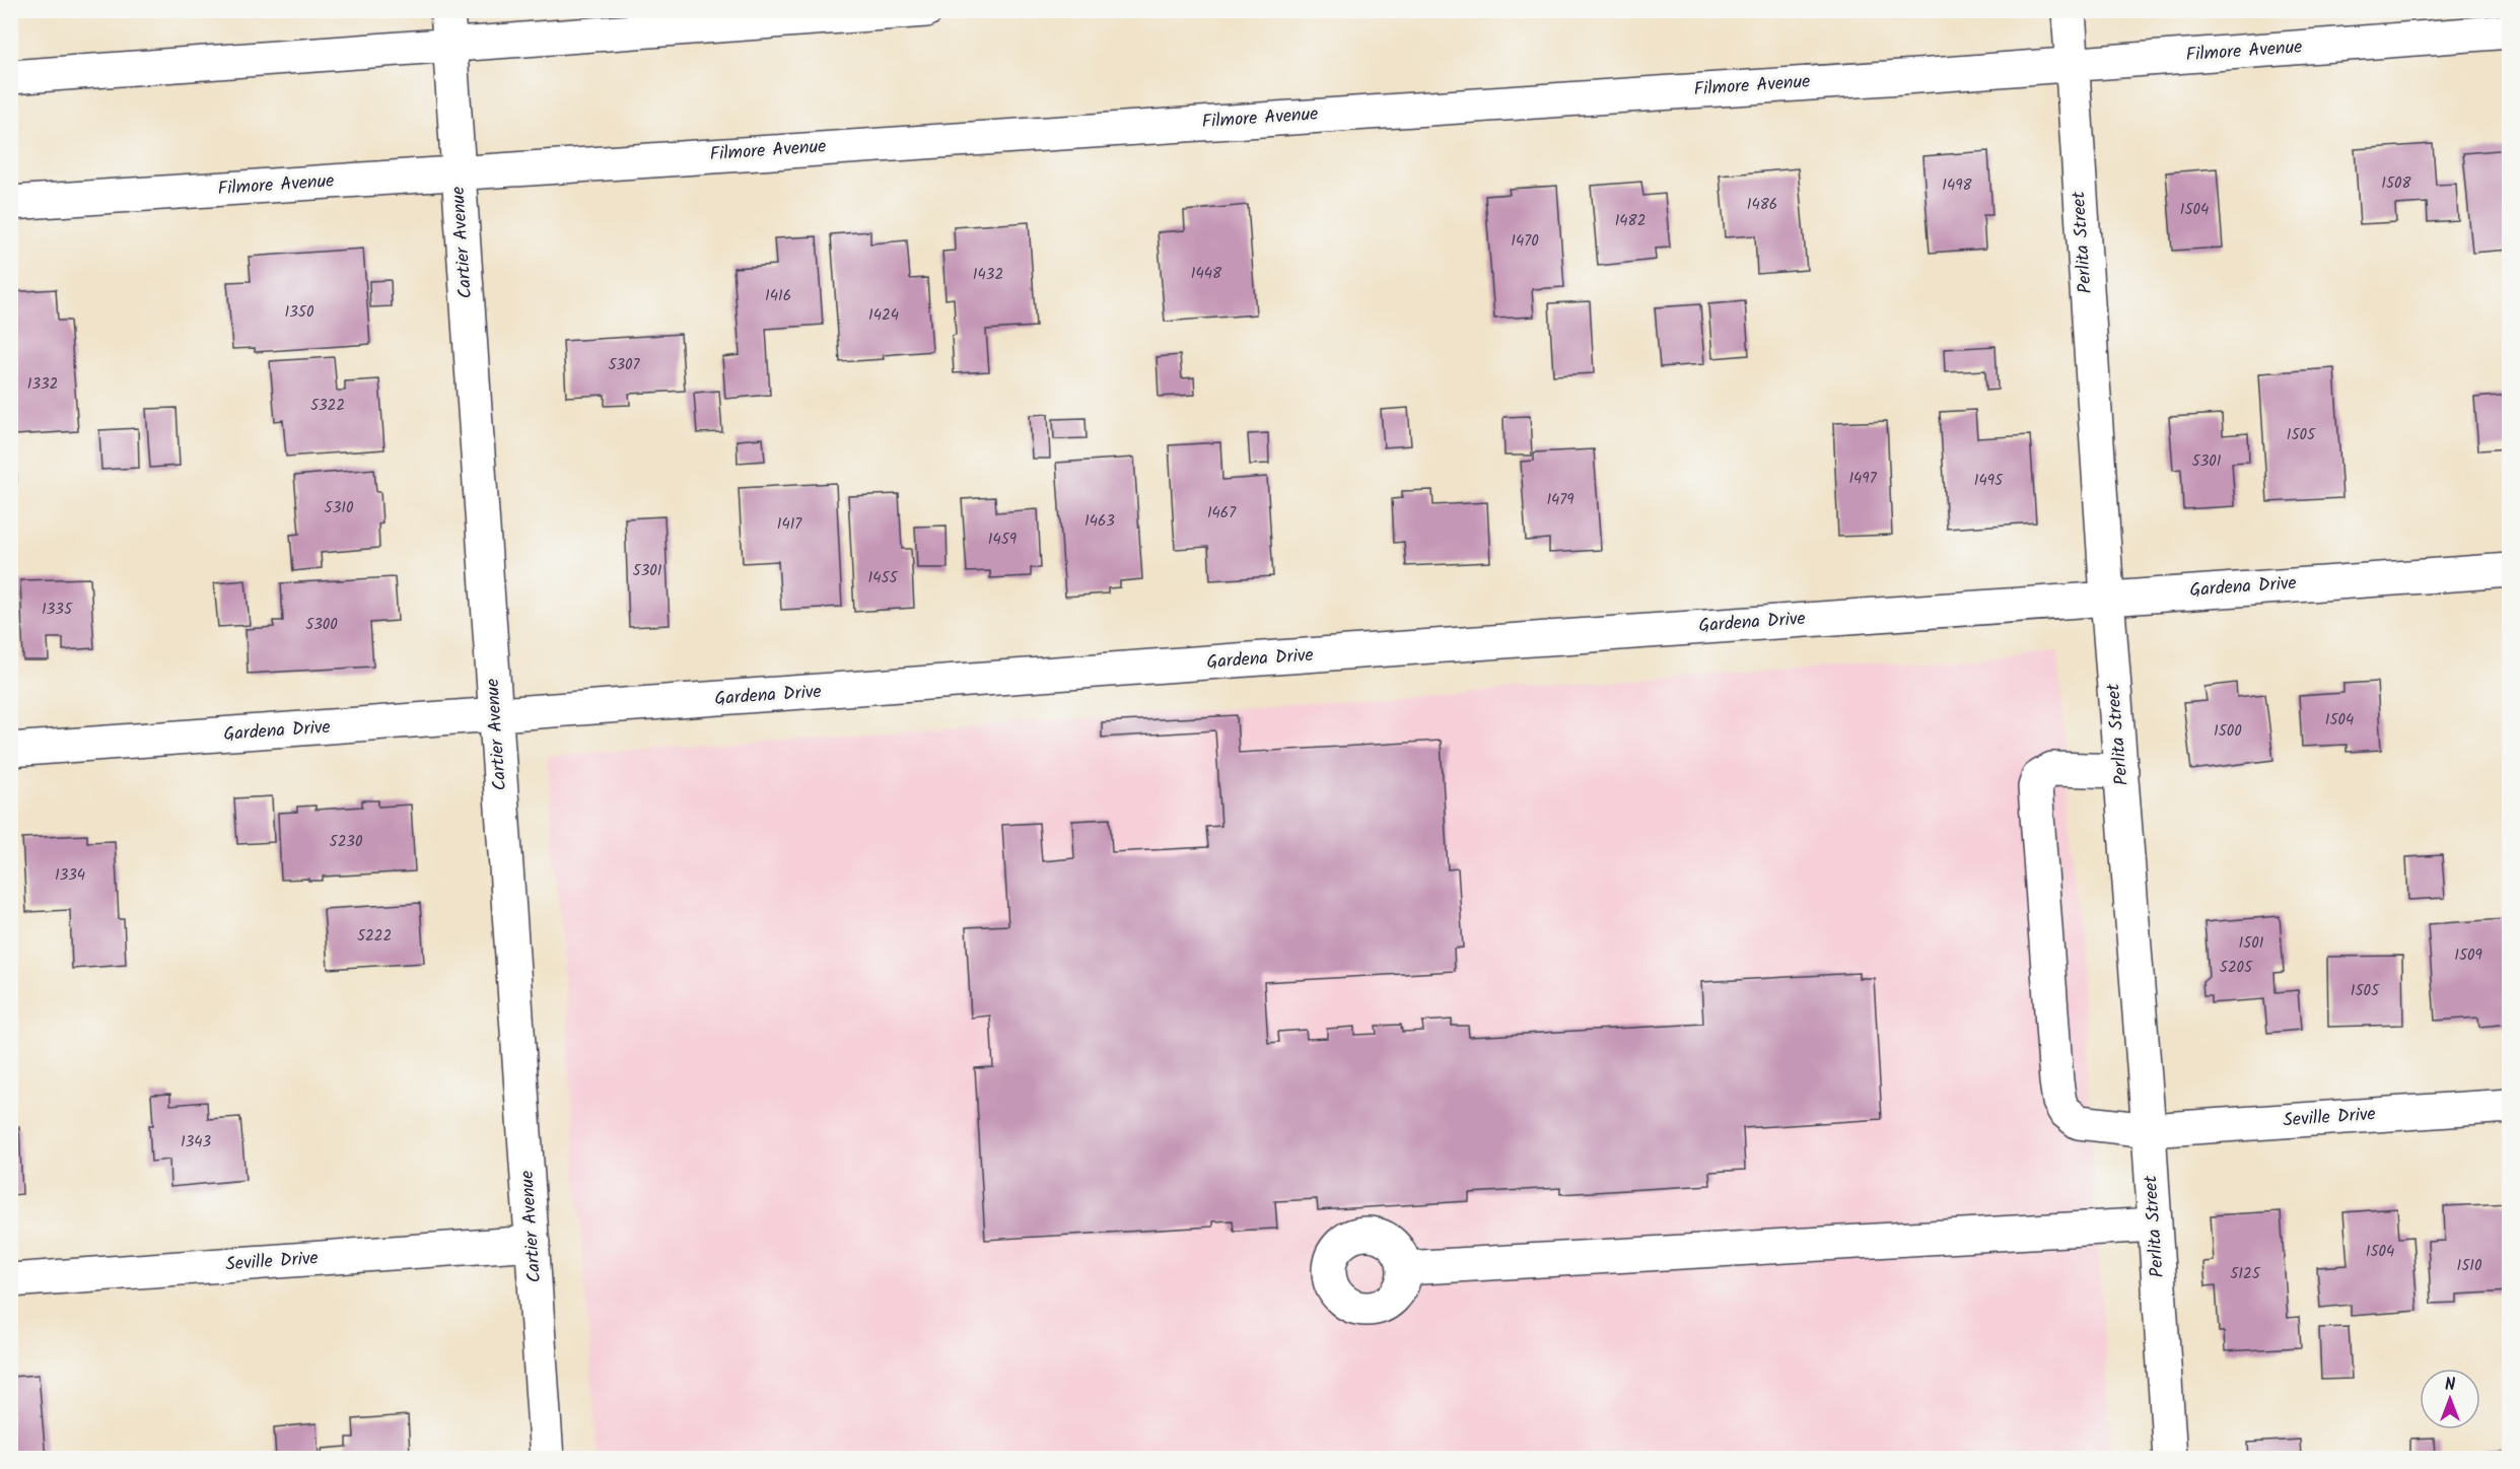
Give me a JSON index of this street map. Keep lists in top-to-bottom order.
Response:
{
  "streets": {
    "street": [
      "Filmore Avenue",
      "Cartier Avenue",
      "Perlita Street",
      "Gardena Drive",
      "Seville Drive"
    ]
  },
  "crossings": [
    ["Filmore Avenue", "Cartier Avenue"],
    ["Filmore Avenue", "Perlita Street"],
    ["Cartier Avenue", "Gardena Drive"],
    ["Cartier Avenue", "Seville Drive"],
    ["Perlita Street", "Gardena Drive"],
    ["Perlita Street", "Seville Drive"]
  ],
  "house_numbers": [
    "1508",
    "1498",
    "1486",
    "1504",
    "1482",
    "1470",
    "1448",
    "1432",
    "1416",
    "1350",
    "1424",
    "5307",
    "1332",
    "5322",
    "1505",
    "5301",
    "1497",
    "1495",
    "1479",
    "5310",
    "1467",
    "1463",
    "1417",
    "1459",
    "5301",
    "1455",
    "1335",
    "5300",
    "1504",
    "1500",
    "5230",
    "1334",
    "5222",
    "1501",
    "1509",
    "5205",
    "1505",
    "1343",
    "1504",
    "1510",
    "5125"
  ],
  "north": "top"
}
